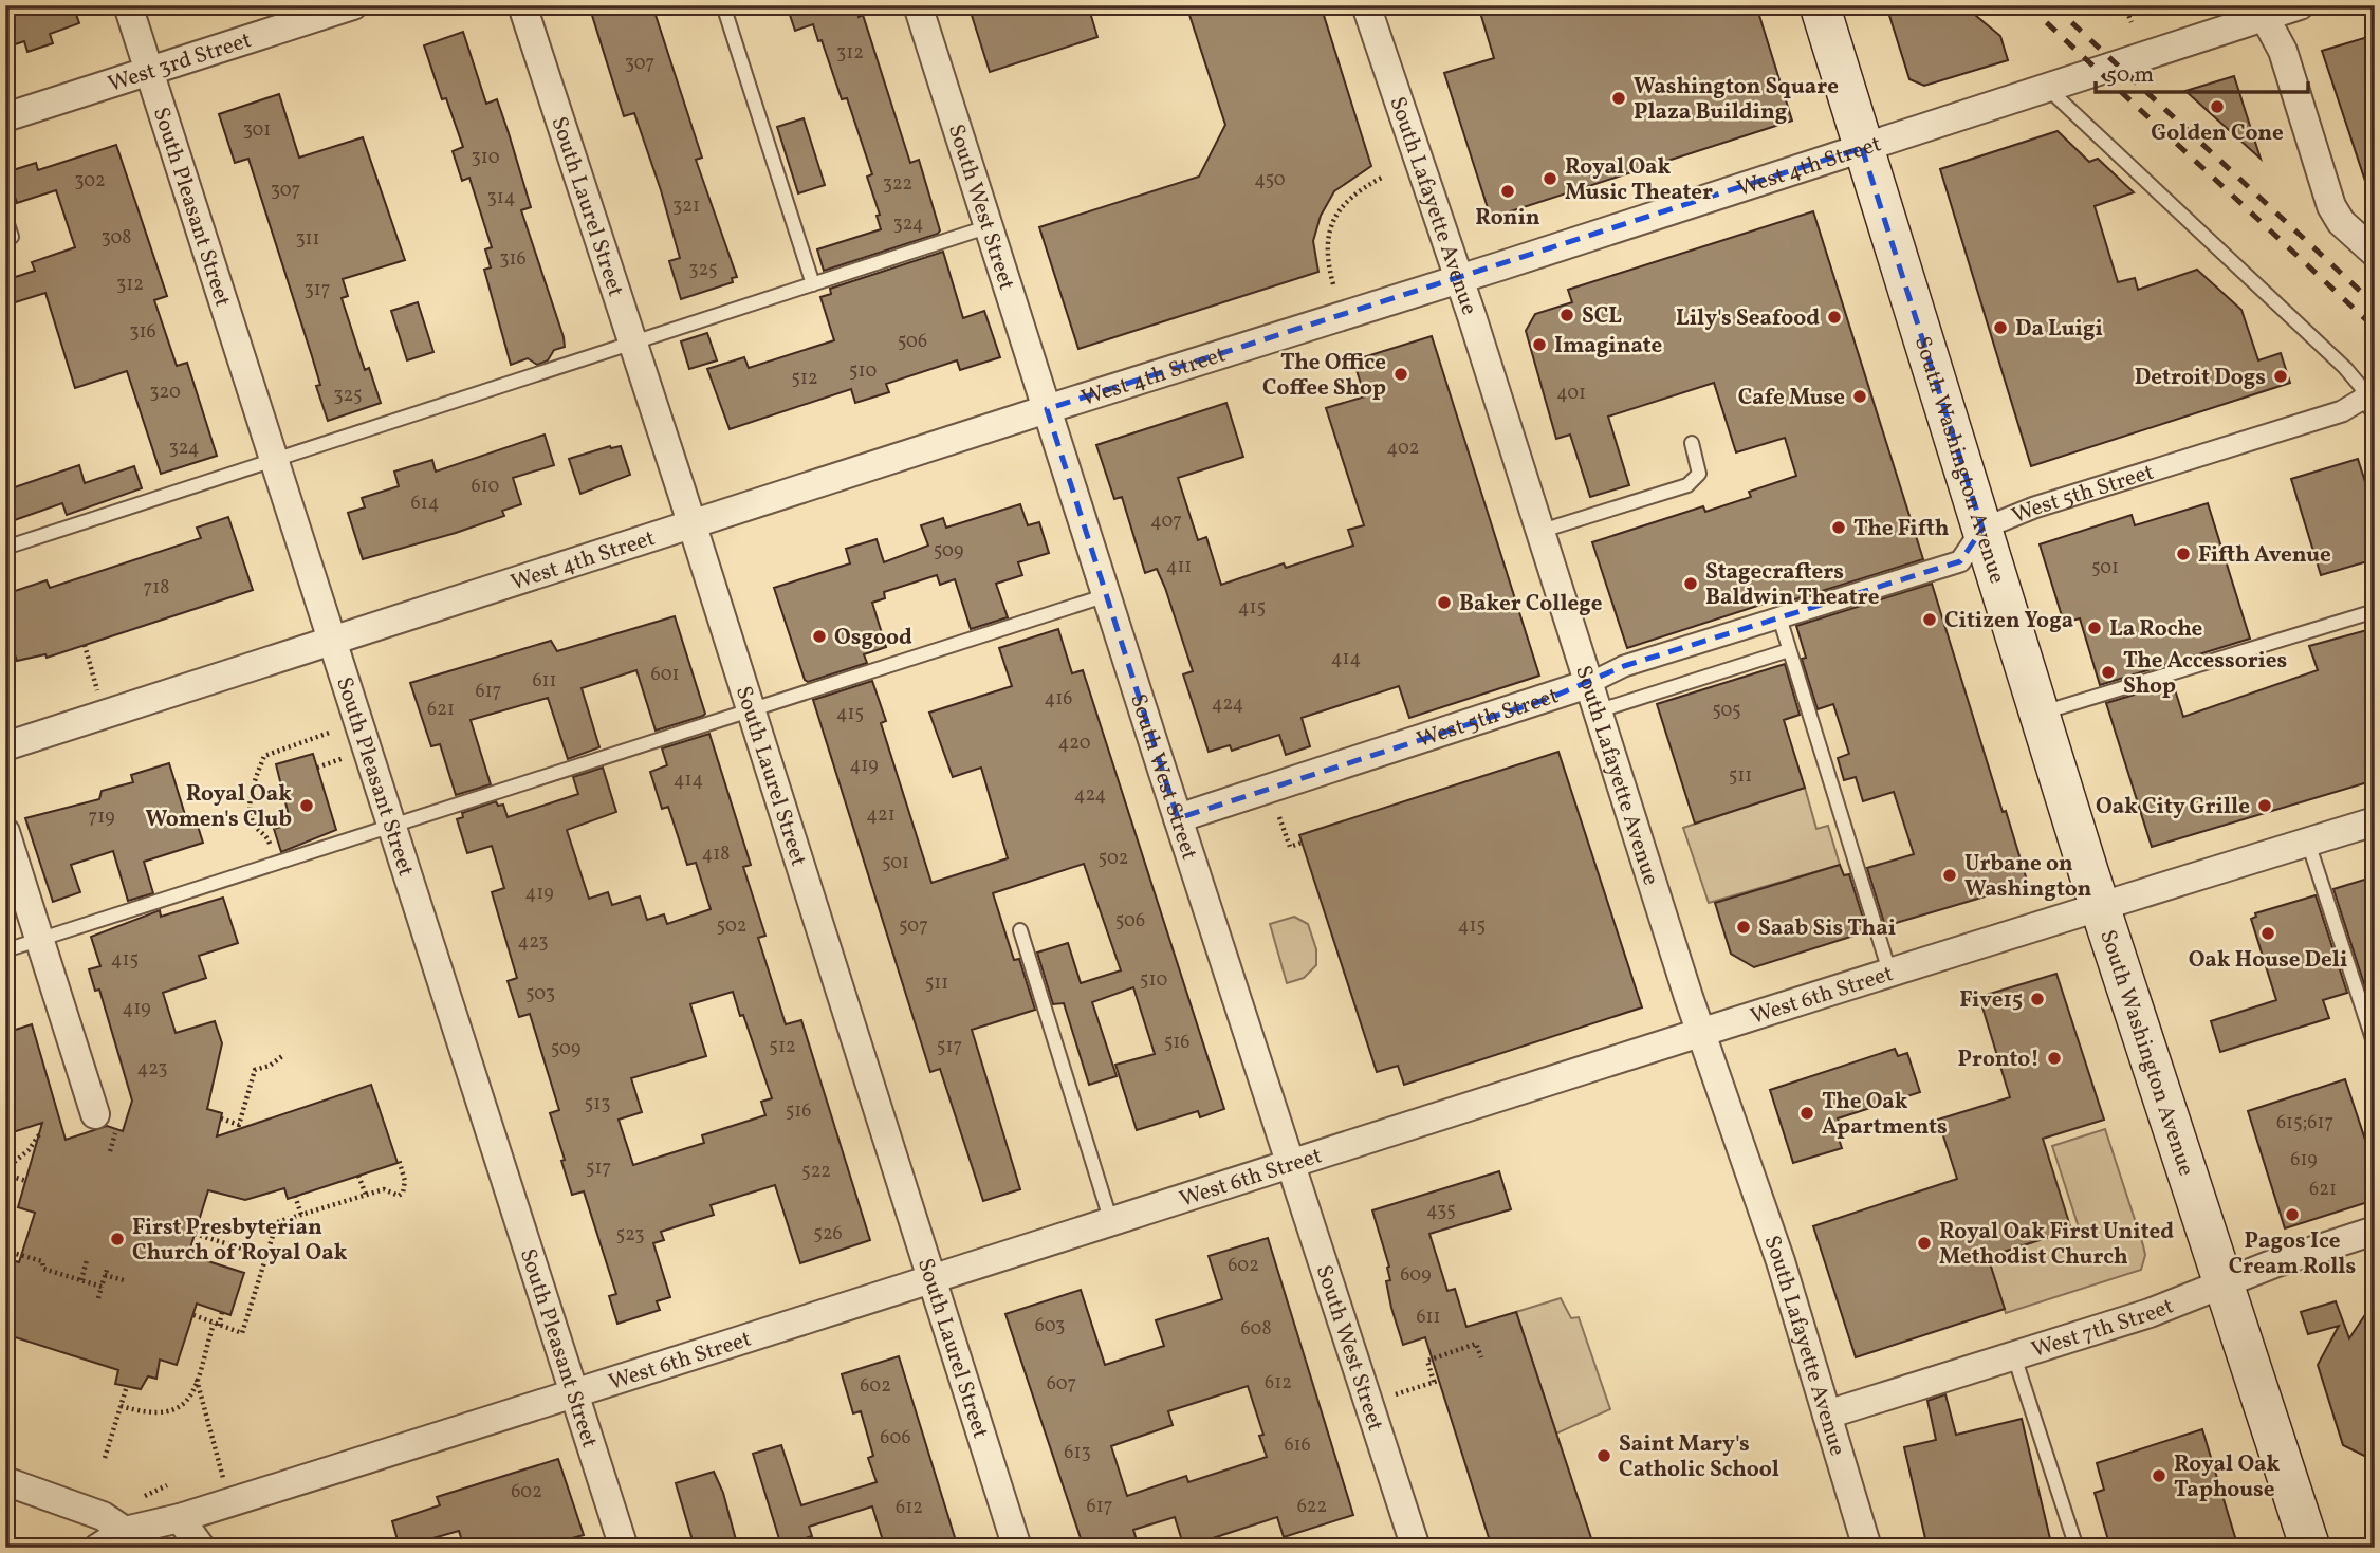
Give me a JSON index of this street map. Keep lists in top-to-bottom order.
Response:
{
  "streets": {
    "main road": ["South Washington Avenue"],
    "street": [
      "West 3rd Street",
      "West 4th Street",
      "South Laurel Street",
      "South Lafayette Avenue",
      "South Pleasant Street",
      "South West Street",
      "West 5th Street",
      "West 6th Street",
      "West 7th Street"
    ]
  },
  "crossings": [
    ["West 3rd Street", "South Pleasant Street"],
    ["West 4th Street", "South Laurel Street"],
    ["West 4th Street", "South Lafayette Avenue"],
    ["West 4th Street", "South Pleasant Street"],
    ["West 4th Street", "South West Street"],
    ["West 4th Street", "South Washington Avenue"],
    ["South Laurel Street", "West 6th Street"],
    ["South Lafayette Avenue", "West 5th Street"],
    ["South Lafayette Avenue", "West 6th Street"],
    ["South Lafayette Avenue", "West 7th Street"],
    ["South Pleasant Street", "West 6th Street"],
    ["South West Street", "West 5th Street"],
    ["South West Street", "West 6th Street"],
    ["South Washington Avenue", "West 5th Street"],
    ["South Washington Avenue", "West 6th Street"],
    ["South Washington Avenue", "West 7th Street"]
  ],
  "places": [
    "Washington Square Plaza Building",
    "Golden Cone",
    "Royal Oak Music Theater",
    "Ronin",
    "SCL",
    "Lily's Seafood",
    "Da Luigi",
    "Imaginate",
    "The Office Coffee Shop",
    "Detroit Dogs",
    "Cafe Muse",
    "The Fifth",
    "Fifth Avenue",
    "Stagecrafters Baldwin Theatre",
    "Baker College",
    "Citizen Yoga",
    "La Roche",
    "Osgood",
    "The Accessories Shop",
    "Royal Oak Women's Club",
    "Oak City Grille",
    "Urbane on Washington",
    "Saab Sis Thai",
    "Oak House Deli",
    "Five15",
    "Pronto!",
    "The Oak Apartments",
    "Pagos Ice Cream Rolls",
    "First Presbyterian Church of Royal Oak",
    "Royal Oak First United Methodist Church",
    "Saint Mary's Catholic School",
    "Royal Oak Taphouse"
  ],
  "house_numbers": [
    "312",
    "307",
    "301",
    "310",
    "450",
    "302",
    "322",
    "307",
    "314",
    "321",
    "324",
    "308",
    "311",
    "316",
    "325",
    "312",
    "317",
    "316",
    "506",
    "510",
    "512",
    "320",
    "401",
    "325",
    "324",
    "402",
    "610",
    "614",
    "407",
    "509",
    "411",
    "501",
    "718",
    "415",
    "414",
    "601",
    "611",
    "617",
    "416",
    "424",
    "621",
    "505",
    "415",
    "420",
    "419",
    "511",
    "414",
    "424",
    "421",
    "719",
    "418",
    "502",
    "501",
    "419",
    "506",
    "502",
    "507",
    "415",
    "423",
    "415",
    "510",
    "511",
    "503",
    "419",
    "516",
    "512",
    "517",
    "509",
    "423",
    "513",
    "516",
    "615;617",
    "619",
    "517",
    "522",
    "621",
    "435",
    "526",
    "523",
    "602",
    "609",
    "611",
    "603",
    "608",
    "612",
    "607",
    "602",
    "606",
    "616",
    "613",
    "602",
    "617",
    "622",
    "612"
  ],
  "scale_bar": "50 m"
}
